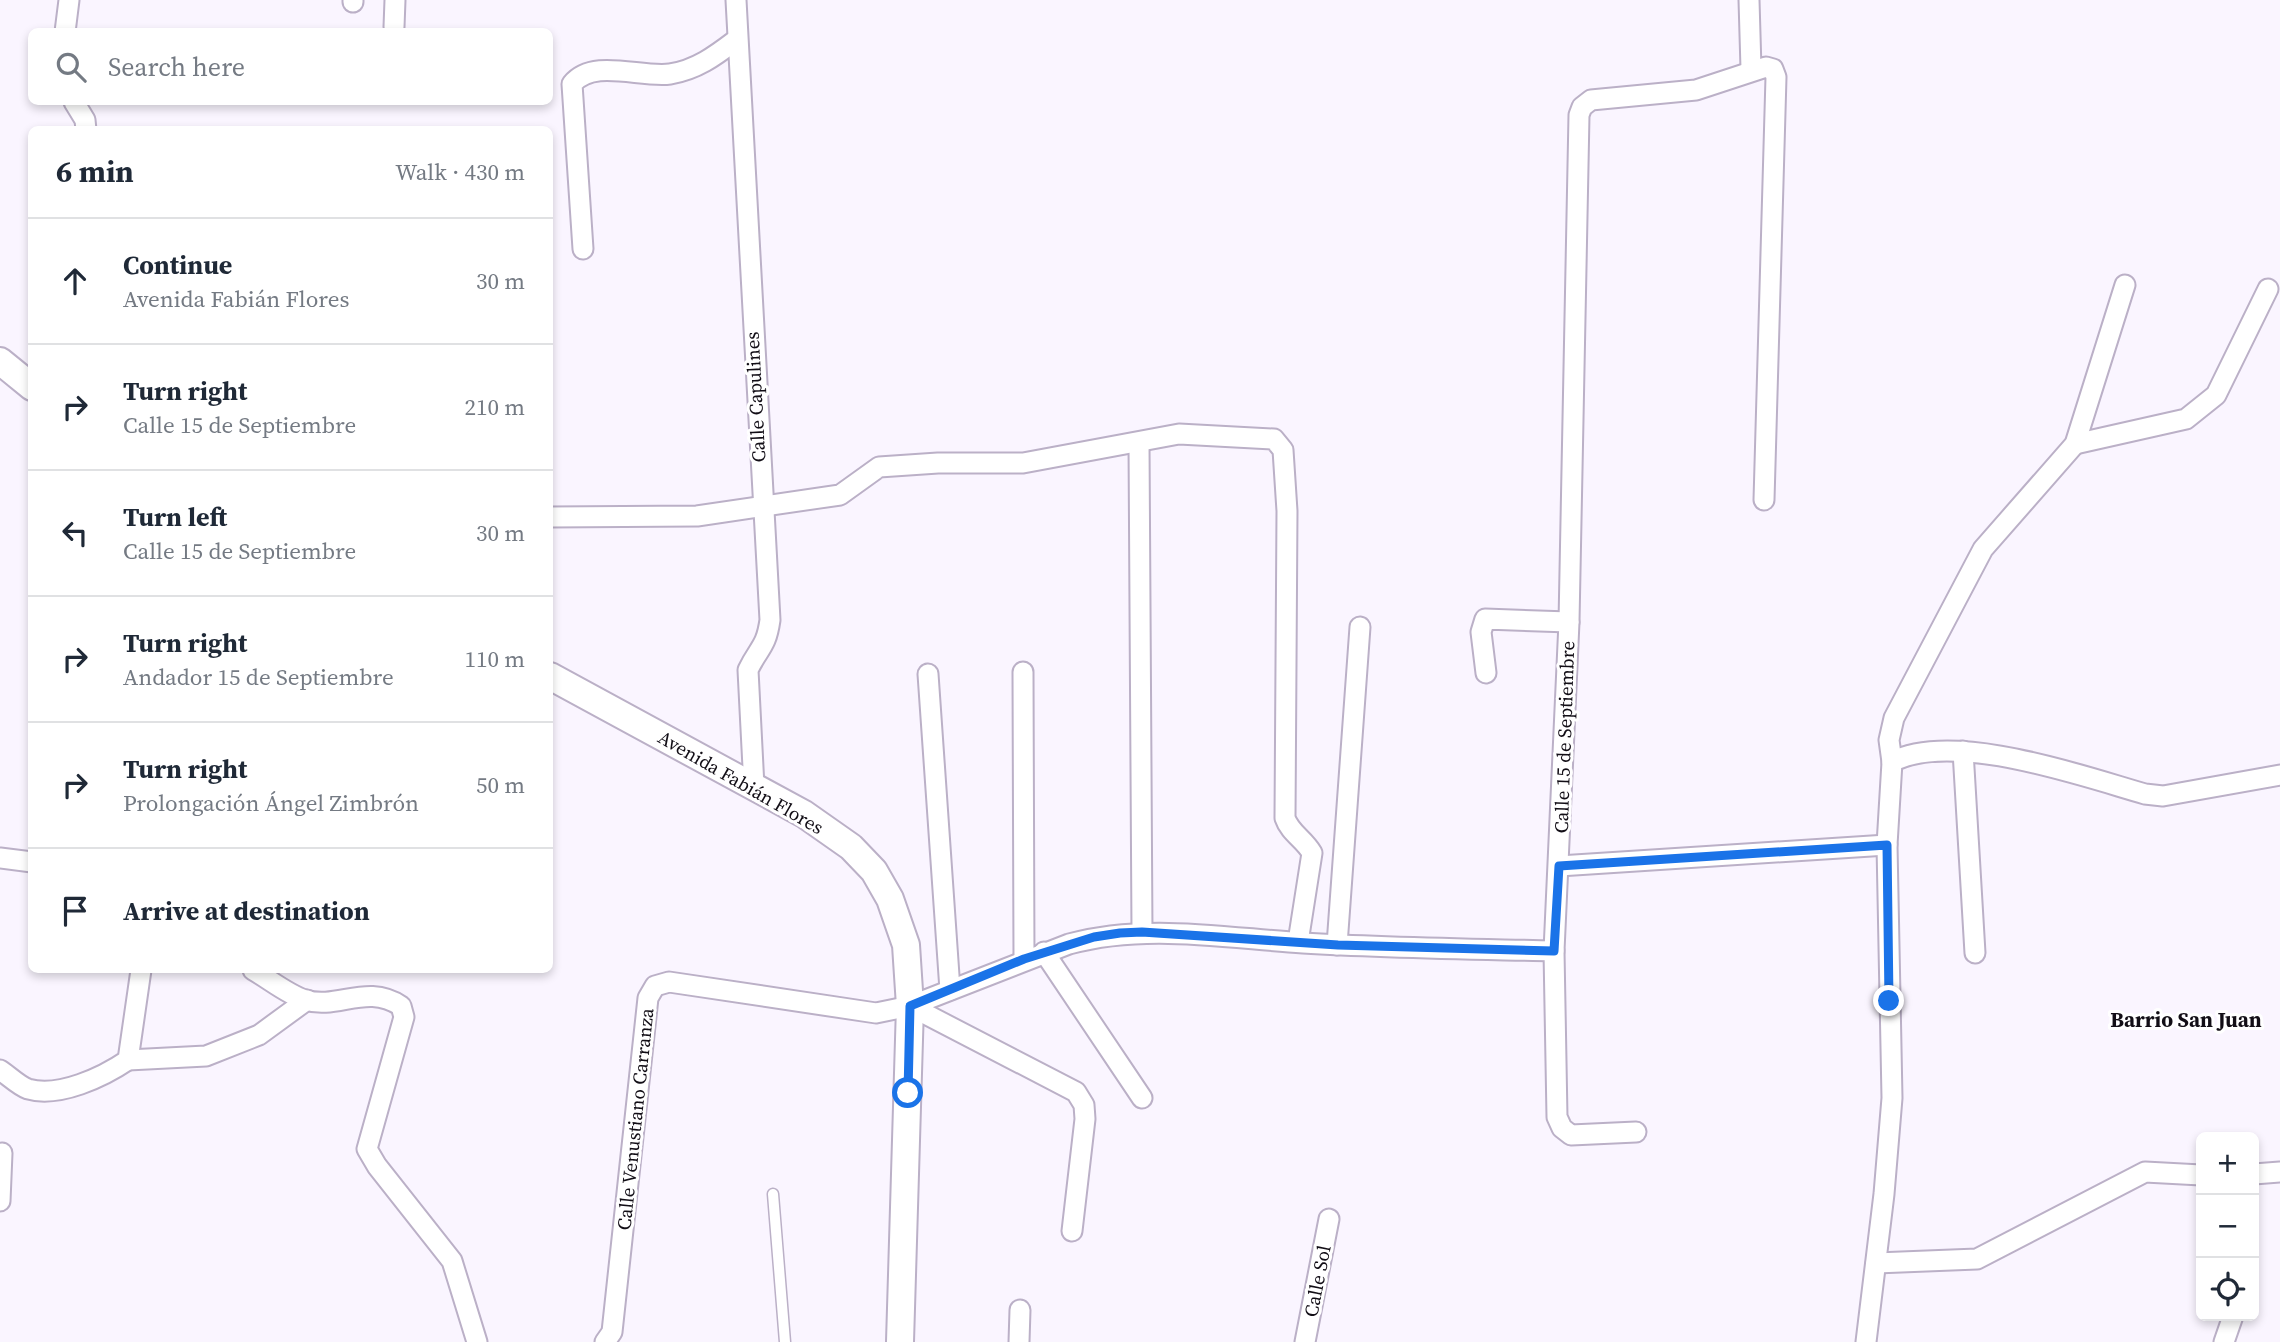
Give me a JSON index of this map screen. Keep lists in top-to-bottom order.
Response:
{
  "streets": {
    "main road": ["Avenida Fabián Flores"],
    "street": [
      "Calle Capulines",
      "Calle 15 de Septiembre",
      "Calle Venustiano Carranza",
      "Calle Sol"
    ]
  },
  "crossings": [
    ["Calle Capulines", "Avenida Fabián Flores"],
    ["Avenida Fabián Flores", "Calle Venustiano Carranza"]
  ],
  "districts": ["Barrio San Juan"],
  "page": {
    "search": "Search here",
    "heading": ["6 min", "Walk · 430 m"],
    "list": [
      ["Continue", "Avenida Fabián Flores", "30 m"],
      ["Turn right", "Calle 15 de Septiembre", "210 m"],
      ["Turn left", "Calle 15 de Septiembre", "30 m"],
      ["Turn right", "Andador 15 de Septiembre", "110 m"],
      ["Turn right", "Prolongación Ángel Zimbrón", "50 m"],
      "Arrive at destination"
    ],
    "map_buttons": ["+", "−"]
  }
}
